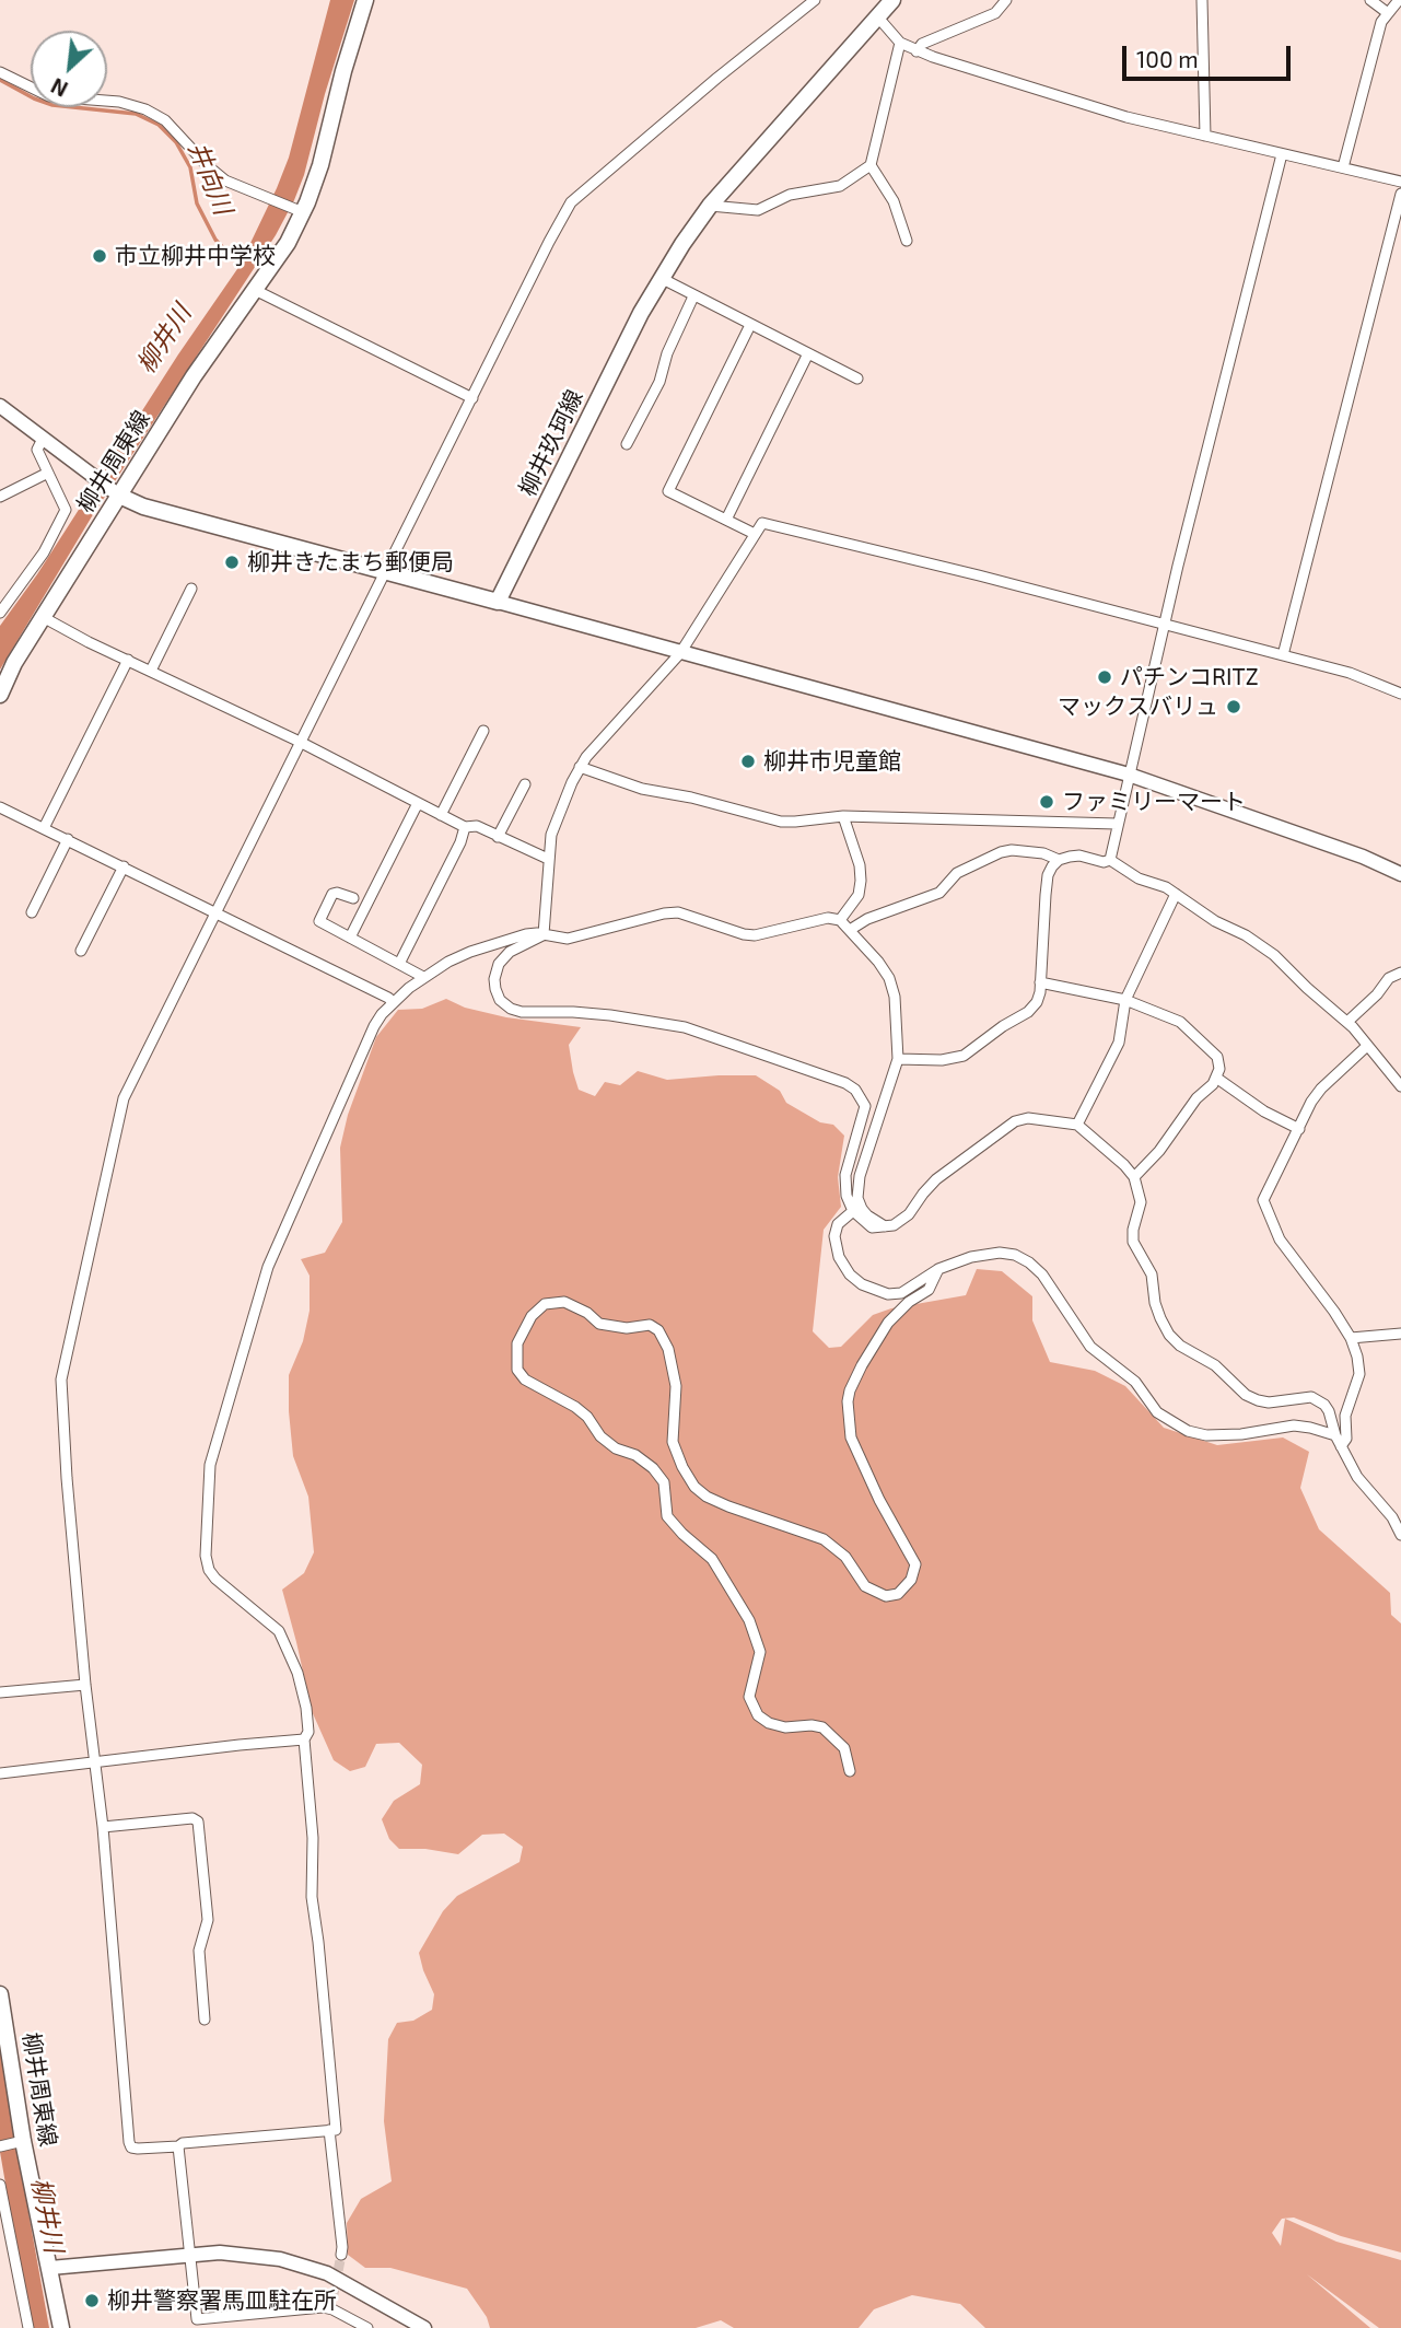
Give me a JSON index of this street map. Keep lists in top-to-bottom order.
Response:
{
  "streets": {
    "main road": ["柳井玖珂線", "柳井周東線"]
  },
  "water": ["井向川", "柳井川"],
  "places": [
    "市立柳井中学校",
    "柳井きたまち郵便局",
    "パチンコRITZ",
    "マックスバリュ",
    "柳井市児童館",
    "ファミリーマート",
    "柳井警察署馬皿駐在所"
  ],
  "scale_bar": "100 m",
  "north": "bottom left"
}
